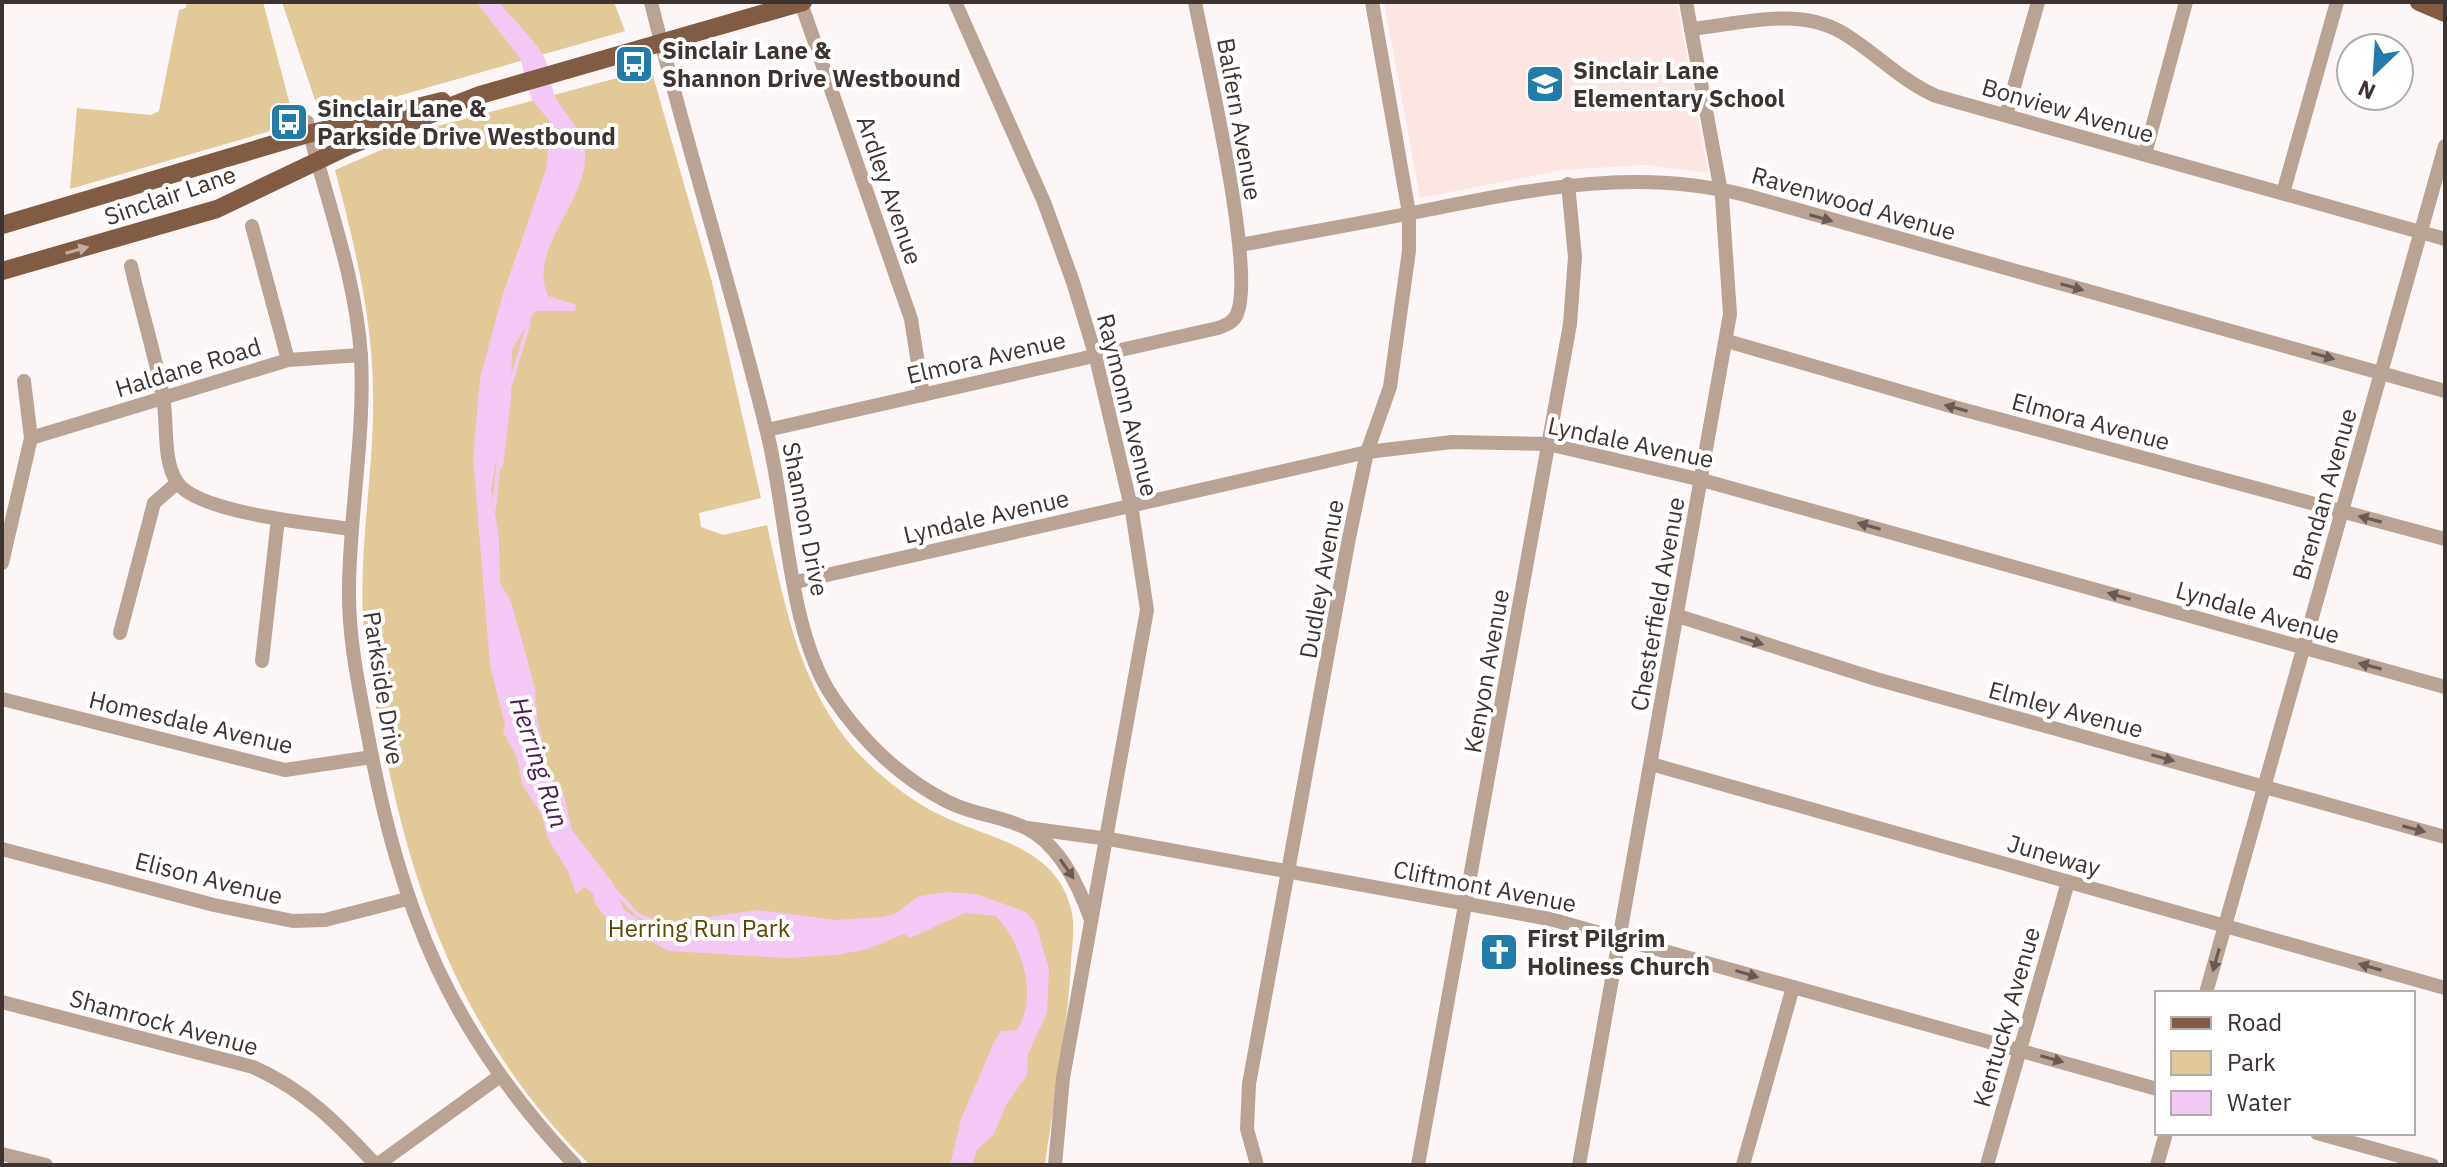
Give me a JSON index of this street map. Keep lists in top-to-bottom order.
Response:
{
  "streets": {
    "main road": ["Sinclair Lane"],
    "street": [
      "Bonview Avenue",
      "Balfern Avenue",
      "Ardley Avenue",
      "Ravenwood Avenue",
      "Elmora Avenue",
      "Haldane Road",
      "Raymonn Avenue",
      "Lyndale Avenue",
      "Brendan Avenue",
      "Shannon Drive",
      "Dudley Avenue",
      "Chesterfield Avenue",
      "Kenyon Avenue",
      "Parkside Drive",
      "Elmley Avenue",
      "Homesdale Avenue",
      "Juneway",
      "Elison Avenue",
      "Cliftmont Avenue",
      "Kentucky Avenue",
      "Shamrock Avenue"
    ]
  },
  "crossings": [
    ["Bonview Avenue", "Brendan Avenue"],
    ["Bonview Avenue", "Chesterfield Avenue"],
    ["Balfern Avenue", "Ravenwood Avenue"],
    ["Balfern Avenue", "Elmora Avenue"],
    ["Ardley Avenue", "Sinclair Lane"],
    ["Ardley Avenue", "Elmora Avenue"],
    ["Sinclair Lane", "Shannon Drive"],
    ["Sinclair Lane", "Parkside Drive"],
    ["Ravenwood Avenue", "Elmora Avenue"],
    ["Ravenwood Avenue", "Brendan Avenue"],
    ["Ravenwood Avenue", "Dudley Avenue"],
    ["Ravenwood Avenue", "Chesterfield Avenue"],
    ["Ravenwood Avenue", "Kenyon Avenue"],
    ["Elmora Avenue", "Raymonn Avenue"],
    ["Elmora Avenue", "Brendan Avenue"],
    ["Elmora Avenue", "Shannon Drive"],
    ["Elmora Avenue", "Chesterfield Avenue"],
    ["Haldane Road", "Parkside Drive"],
    ["Raymonn Avenue", "Lyndale Avenue"],
    ["Raymonn Avenue", "Cliftmont Avenue"],
    ["Lyndale Avenue", "Brendan Avenue"],
    ["Lyndale Avenue", "Shannon Drive"],
    ["Lyndale Avenue", "Dudley Avenue"],
    ["Lyndale Avenue", "Chesterfield Avenue"],
    ["Lyndale Avenue", "Kenyon Avenue"],
    ["Brendan Avenue", "Elmley Avenue"],
    ["Brendan Avenue", "Juneway"],
    ["Shannon Drive", "Cliftmont Avenue"],
    ["Dudley Avenue", "Cliftmont Avenue"],
    ["Chesterfield Avenue", "Elmley Avenue"],
    ["Chesterfield Avenue", "Juneway"],
    ["Chesterfield Avenue", "Cliftmont Avenue"],
    ["Kenyon Avenue", "Cliftmont Avenue"],
    ["Parkside Drive", "Homesdale Avenue"],
    ["Parkside Drive", "Elison Avenue"],
    ["Juneway", "Kentucky Avenue"],
    ["Cliftmont Avenue", "Kentucky Avenue"]
  ],
  "one_way": [
    "Ravenwood Avenue",
    "Elmora Avenue",
    "Lyndale Avenue",
    "Elmley Avenue"
  ],
  "water": ["Herring Run"],
  "parks": ["Herring Run Park"],
  "places": {
    "bus stop": ["Sinclair Lane & Shannon Drive Westbound", "Sinclair Lane & Parkside Drive Westbound"],
    "school or university": ["Sinclair Lane Elementary School"],
    "church": ["First Pilgrim Holiness Church"]
  },
  "legend": ["Road", "Park", "Water"],
  "north": "bottom left"
}
